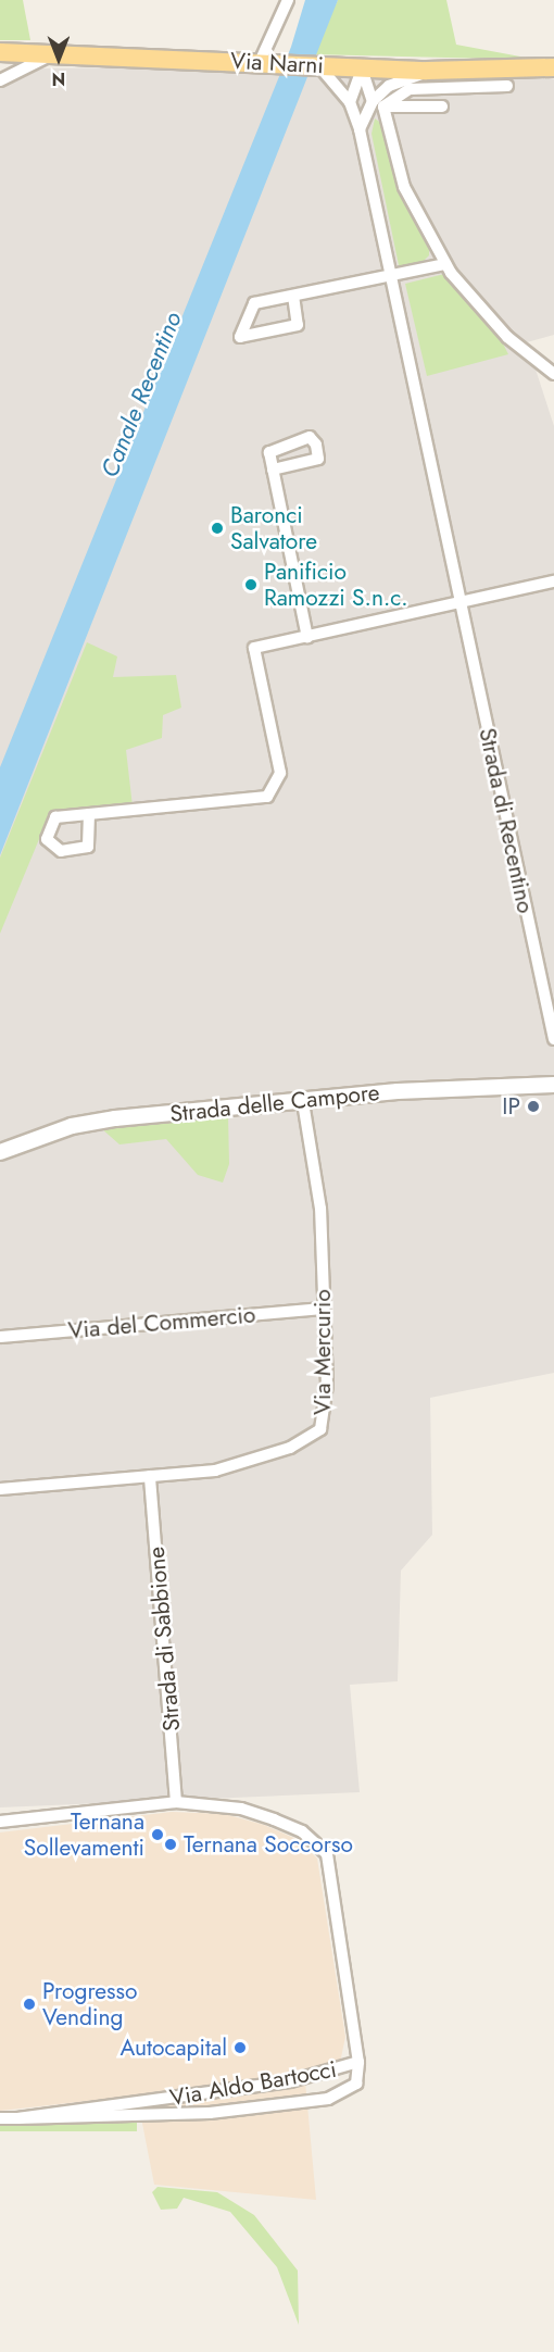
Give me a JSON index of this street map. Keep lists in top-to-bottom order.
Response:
{
  "streets": {
    "main road": ["Via Narni"],
    "street": [
      "Strada di Recentino",
      "Strada delle Campore",
      "Via del Commercio",
      "Via Mercurio",
      "Strada di Sabbione",
      "Via Aldo Bartocci"
    ]
  },
  "crossings": [
    ["Via Narni", "Strada di Recentino"],
    ["Strada delle Campore", "Via Mercurio"],
    ["Via del Commercio", "Via Mercurio"],
    ["Via Mercurio", "Strada di Sabbione"]
  ],
  "water": ["Canale Recentino"],
  "places": [
    "Baronci Salvatore",
    "Panificio Ramozzi S.n.c.",
    "IP",
    "Ternana Sollevamenti",
    "Ternana Soccorso",
    "Progresso Vending",
    "Autocapital"
  ],
  "north": "bottom"
}
